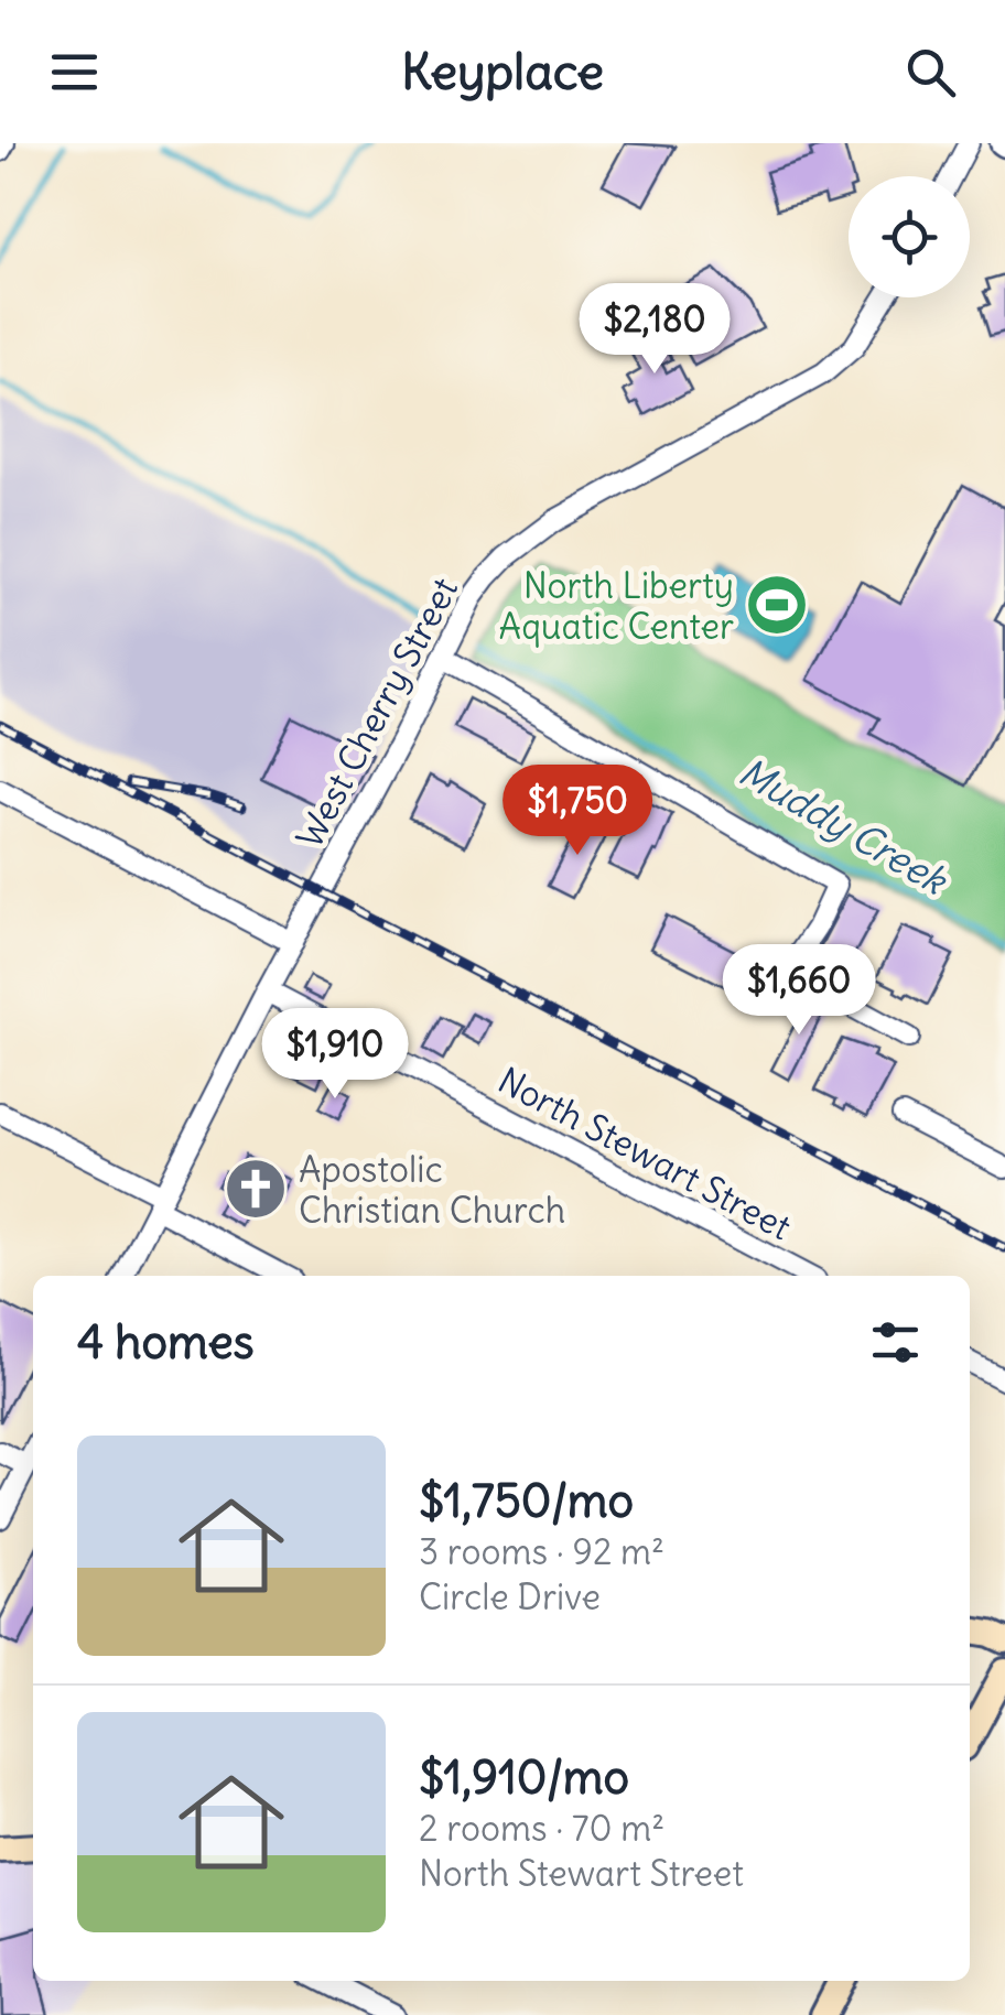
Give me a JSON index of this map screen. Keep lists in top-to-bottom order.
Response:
{
  "streets": {
    "street": ["West Cherry Street", "North Stewart Street"]
  },
  "crossings": [
    ["West Cherry Street", "North Stewart Street"]
  ],
  "water": ["Muddy Creek"],
  "places": {
    "sports": ["North Liberty Aquatic Center"],
    "church": ["Apostolic Christian Church"]
  },
  "page": {
    "header": "Keyplace",
    "price": [
      "$2,180",
      "$1,750",
      "$1,660",
      "$1,910"
    ],
    "heading": "4 homes",
    "list": [
      {
        "name": "$1,750/mo",
        "note": "3 rooms · 92 m² · Circle Drive"
      },
      {
        "name": "$1,910/mo",
        "note": "2 rooms · 70 m² · North Stewart Street"
      }
    ]
  }
}
